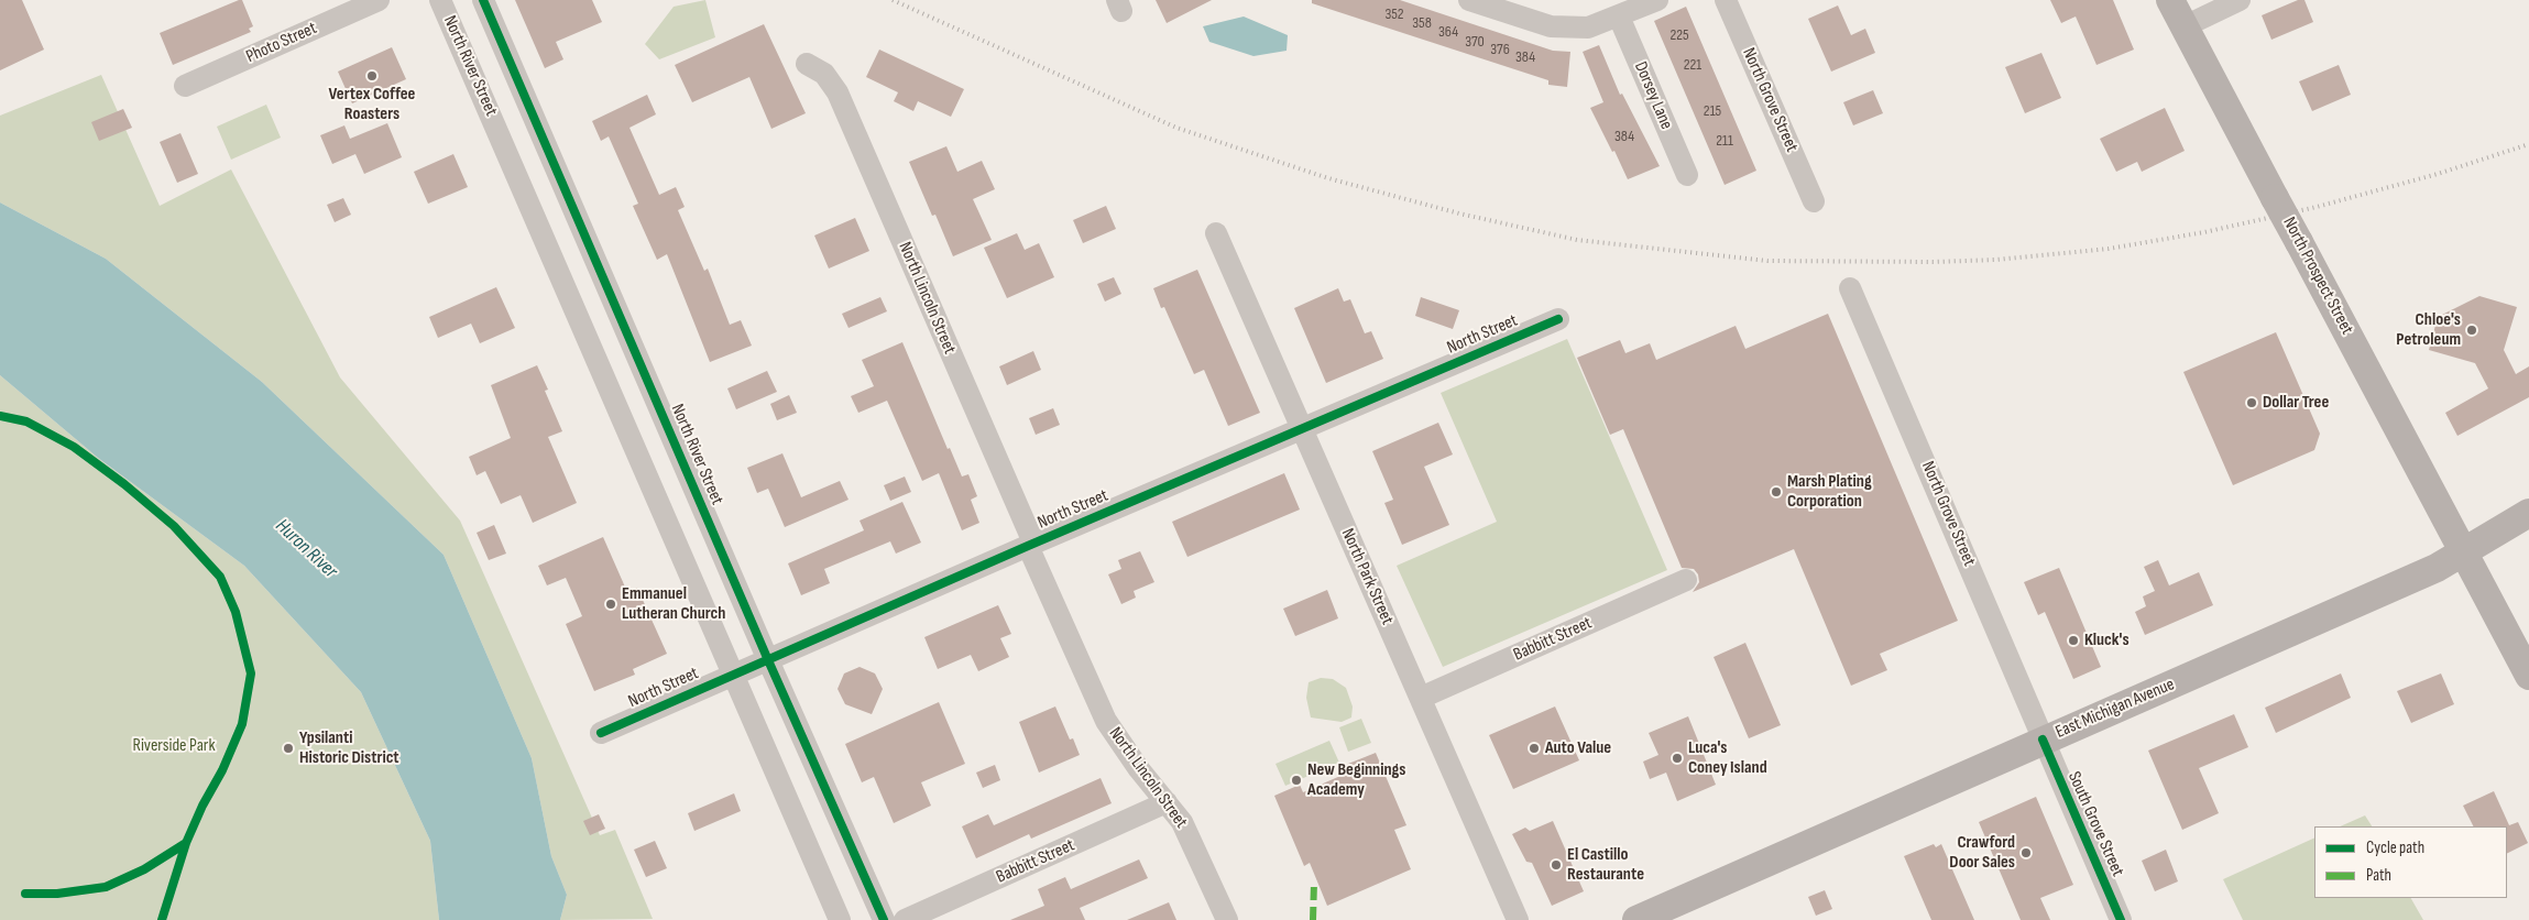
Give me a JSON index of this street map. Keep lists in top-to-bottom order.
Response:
{
  "streets": {
    "main road": ["North Prospect Street", "East Michigan Avenue"],
    "street": [
      "Photo Street",
      "North River Street",
      "Dorsey Lane",
      "North Grove Street",
      "North Lincoln Street",
      "North Street",
      "North Park Street",
      "Babbitt Street",
      "South Grove Street"
    ]
  },
  "crossings": [
    ["North River Street", "North Street"],
    ["North Grove Street", "East Michigan Avenue"],
    ["North Grove Street", "South Grove Street"],
    ["North Prospect Street", "East Michigan Avenue"],
    ["North Lincoln Street", "North Street"],
    ["North Lincoln Street", "Babbitt Street"],
    ["North Street", "North Park Street"],
    ["North Park Street", "Babbitt Street"],
    ["East Michigan Avenue", "South Grove Street"]
  ],
  "water": ["Huron River"],
  "parks": ["Riverside Park"],
  "places": [
    "Vertex Coffee Roasters",
    "Chloe's Petroleum",
    "Dollar Tree",
    "Marsh Plating Corporation",
    "Emmanuel Lutheran Church",
    "Kluck's",
    "Ypsilanti Historic District",
    "Auto Value",
    "Luca's Coney Island",
    "New Beginnings Academy",
    "Crawford Door Sales",
    "El Castillo Restaurante"
  ],
  "house_numbers": [
    "352",
    "358",
    "364",
    "225",
    "370",
    "376",
    "384",
    "221",
    "215",
    "384",
    "211"
  ],
  "legend": ["Cycle path", "Path"]
}
